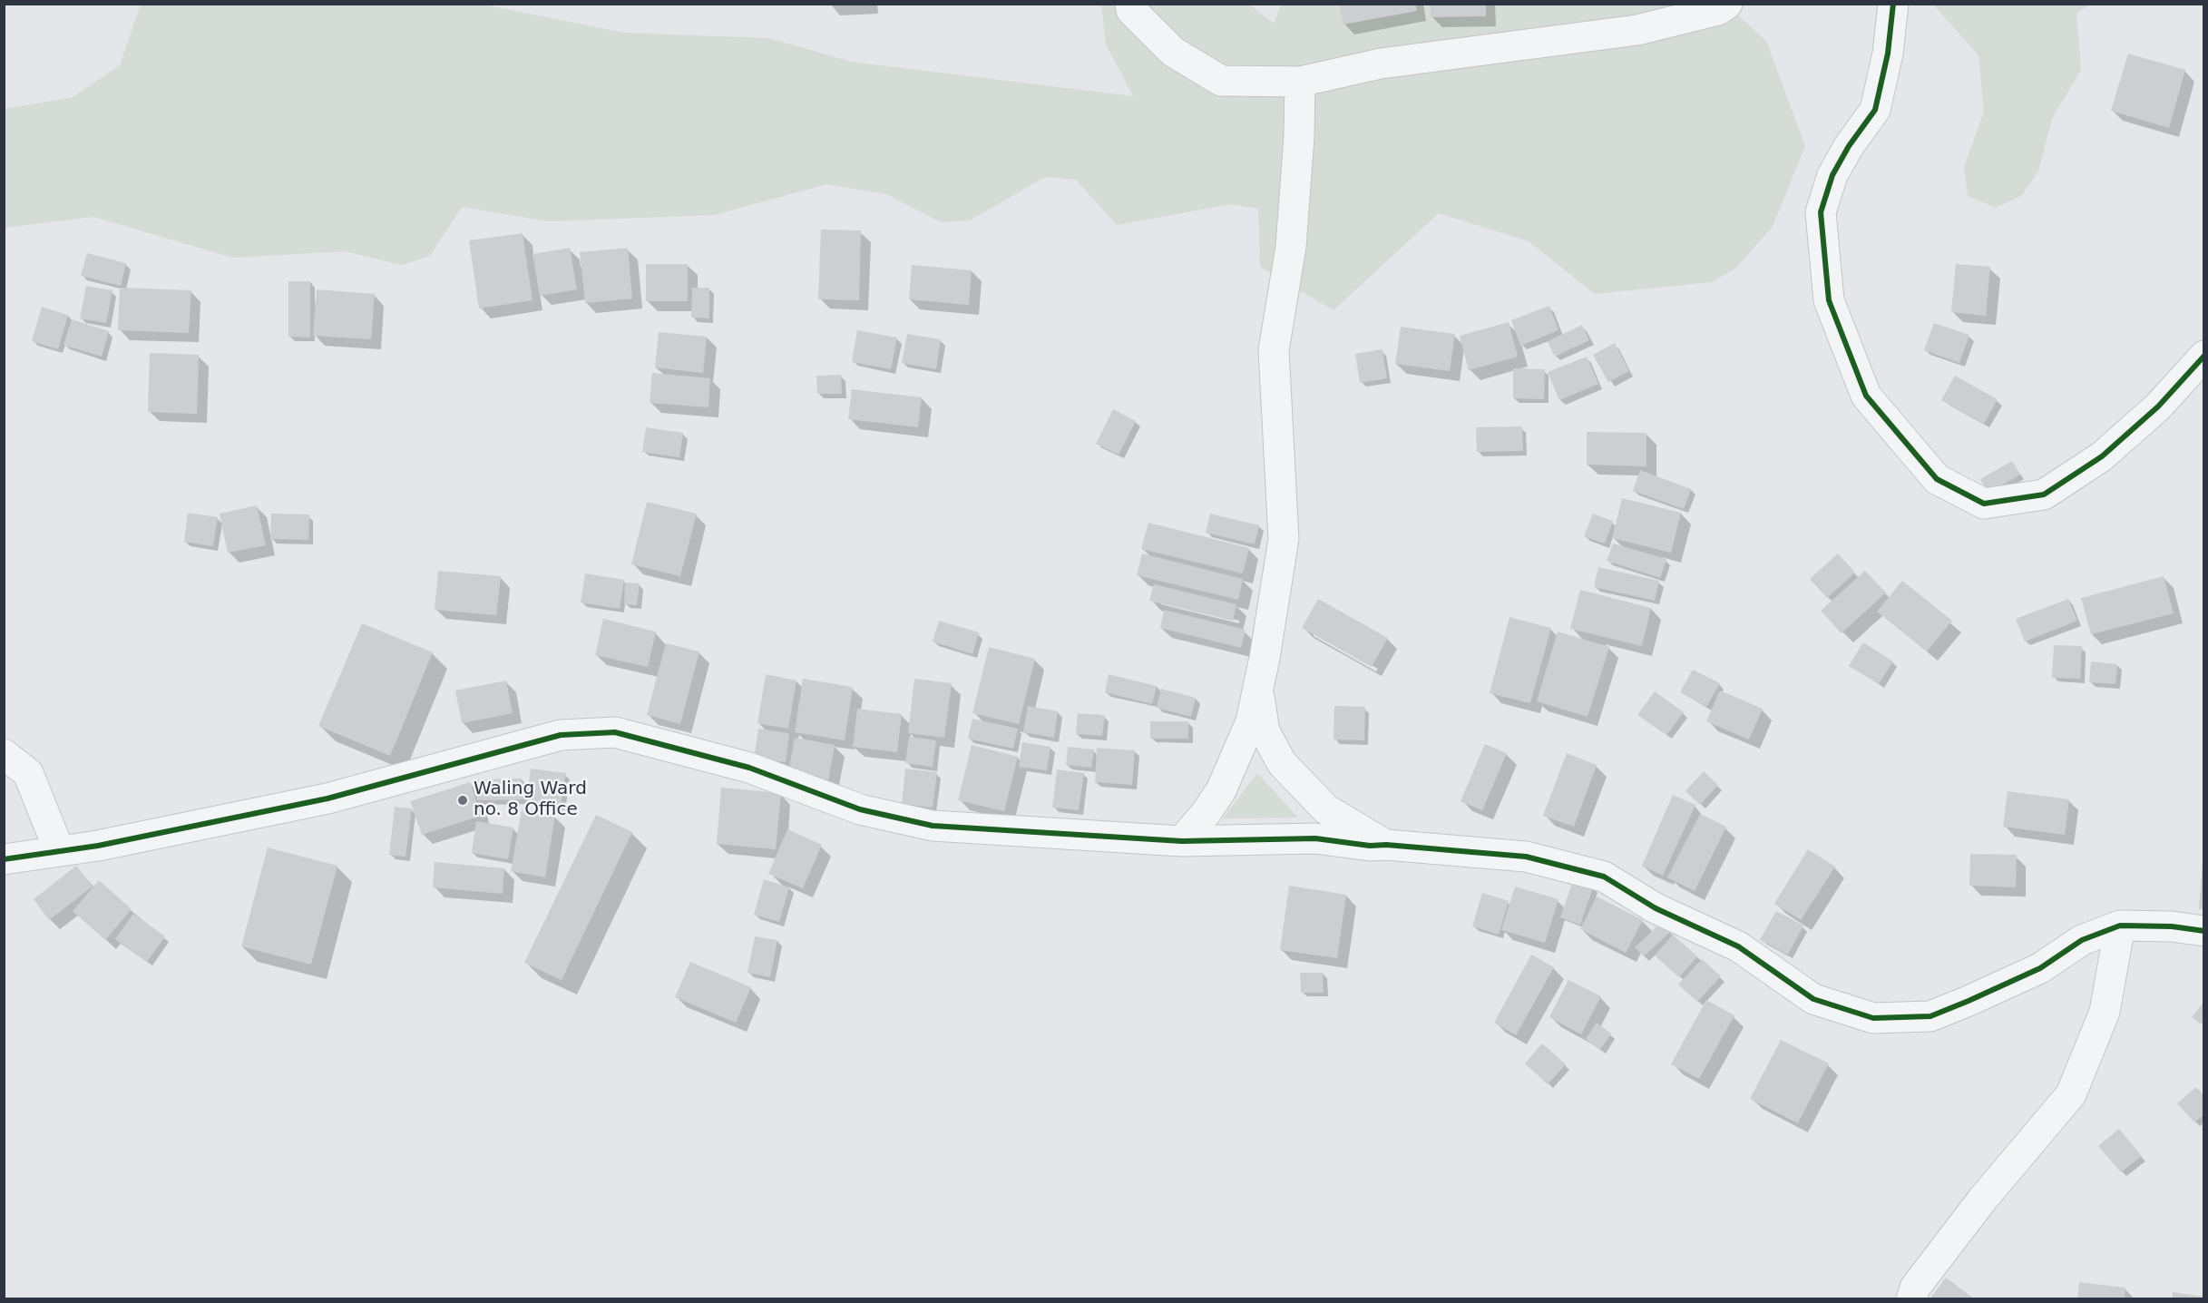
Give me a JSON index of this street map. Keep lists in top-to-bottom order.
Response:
{
  "places": ["Waling Ward no. 8 Office"]
}
